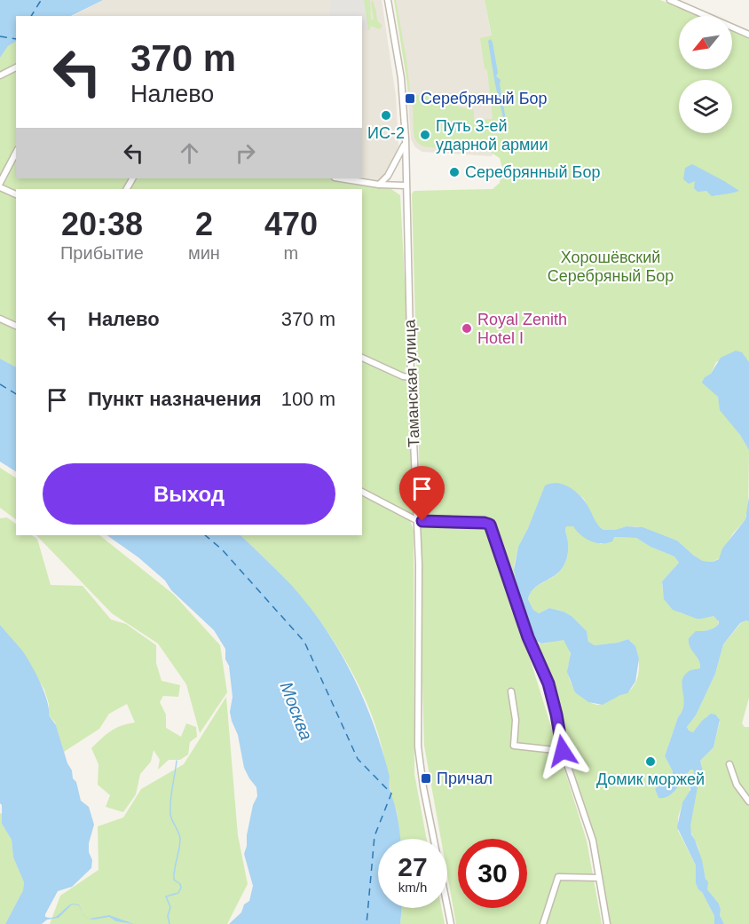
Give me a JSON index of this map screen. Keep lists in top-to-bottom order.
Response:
{
  "streets": {
    "street": ["Таманская улица"]
  },
  "water": ["Москва"],
  "parks": ["Хорошёвский Серебряный Бор"],
  "places": {
    "transit": ["Серебряный Бор", "Причал"],
    "other": [
      "ИС-2",
      "Путь 3-ей ударной армии",
      "Серебрянный Бор",
      "Royal Zenith Hotel I",
      "Домик моржей"
    ]
  },
  "north": "bottom left",
  "page": {
    "turn": ["370 m", "Налево"],
    "eta": [
      "20:38",
      "Прибытие",
      "2",
      "мин",
      "470",
      "m"
    ],
    "list": [
      {
        "name": "Налево",
        "value": "370 m"
      },
      {
        "name": "Пункт назначения",
        "value": "100 m"
      }
    ],
    "buttons": "Выход",
    "speed": "27 km/h",
    "limit": "30"
  }
}
